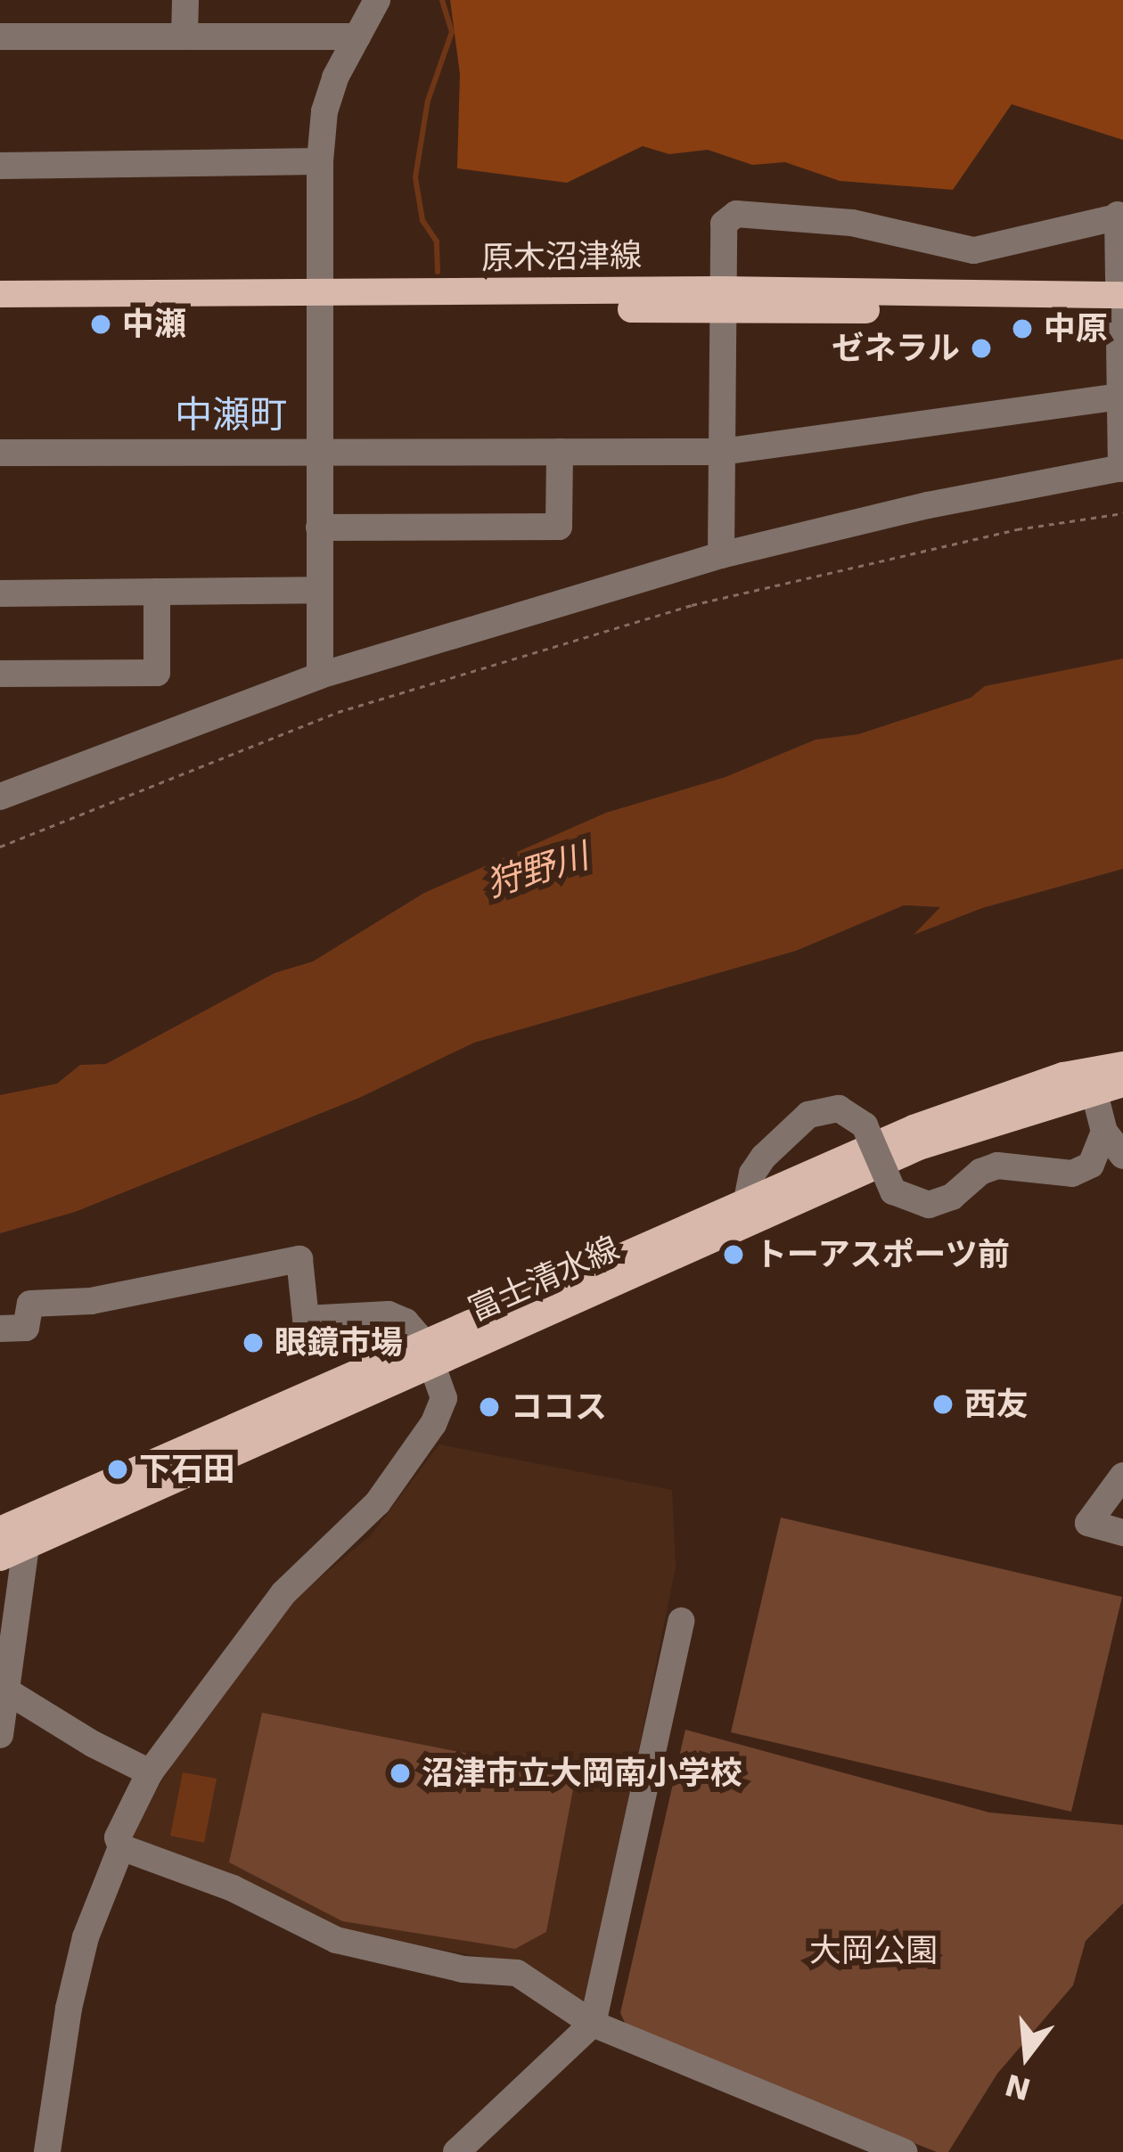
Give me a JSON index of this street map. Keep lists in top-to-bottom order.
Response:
{
  "streets": {
    "main road": ["原木沼津線", "富士清水線"]
  },
  "districts": ["中瀬町"],
  "water": ["狩野川"],
  "parks": ["大岡公園"],
  "places": [
    "中瀬",
    "中原",
    "ゼネラル",
    "トーアスポーツ前",
    "眼鏡市場",
    "西友",
    "ココス",
    "下石田",
    "沼津市立大岡南小学校"
  ],
  "north": "bottom"
}
